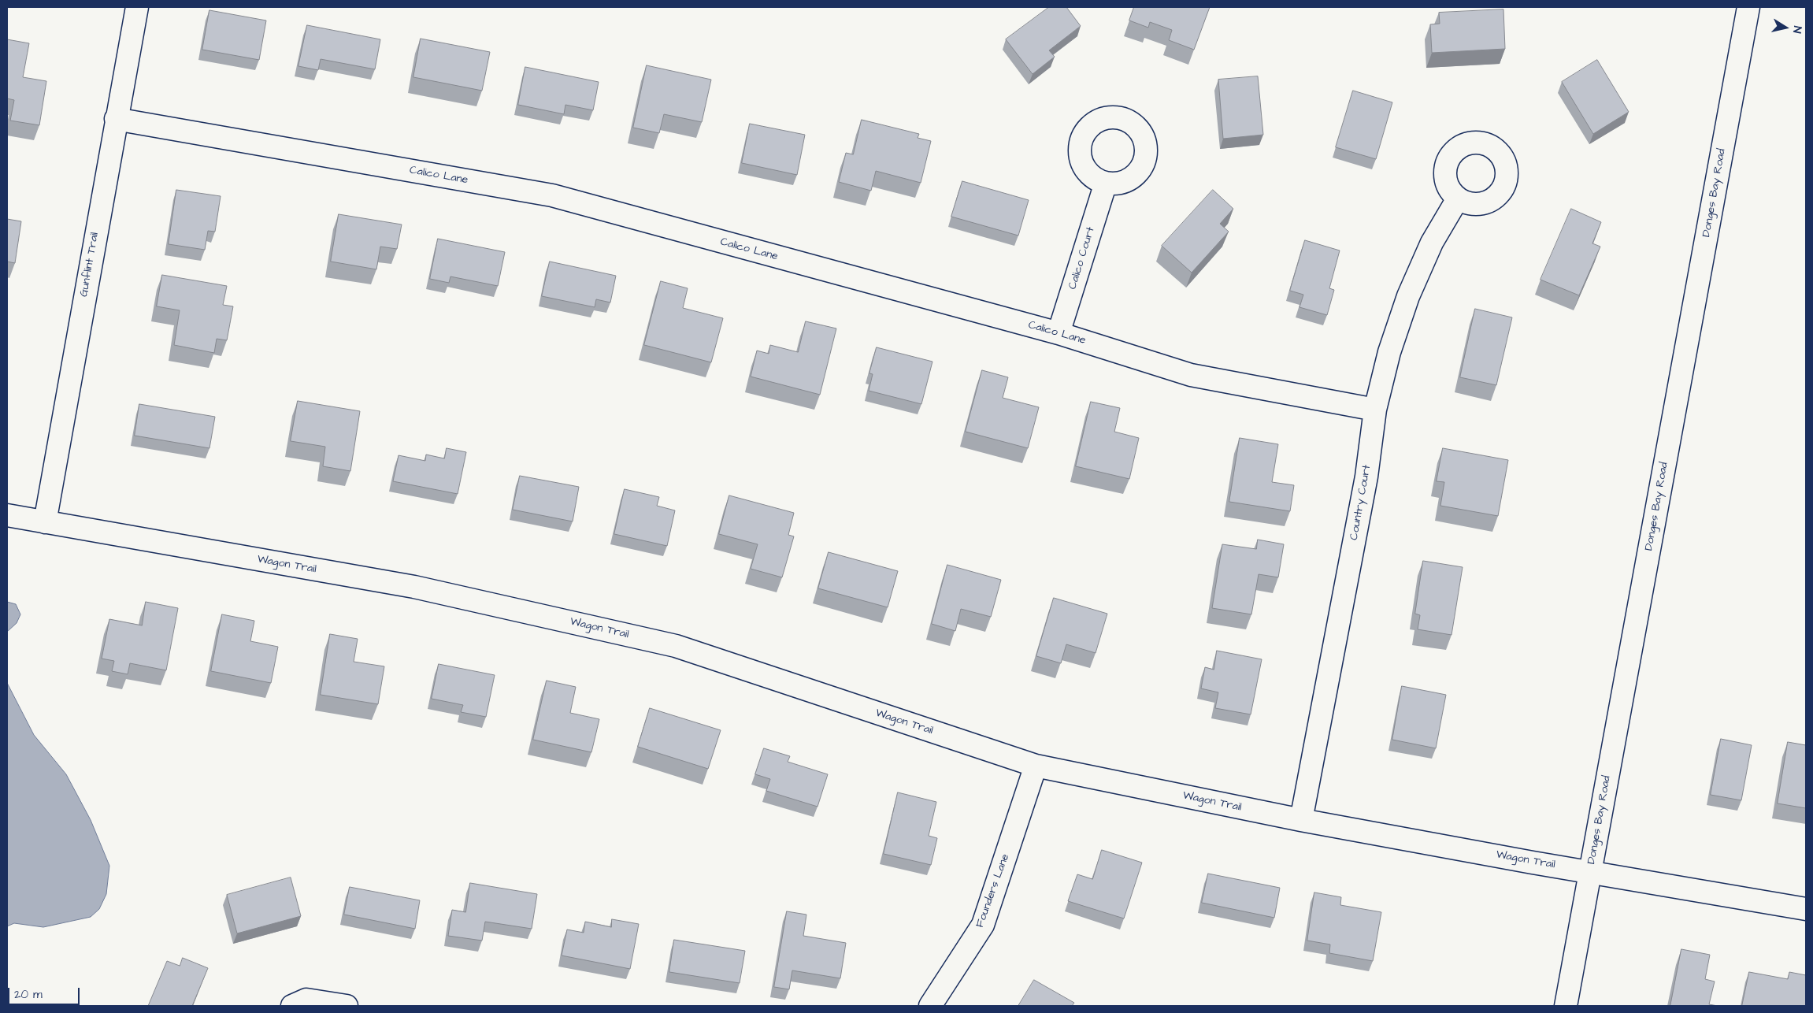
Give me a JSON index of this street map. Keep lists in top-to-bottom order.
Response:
{
  "streets": {
    "street": [
      "Calico Lane",
      "Donges Bay Road",
      "Calico Court",
      "Gunflint Trail",
      "Country Court",
      "Wagon Trail",
      "Founders Lane"
    ]
  },
  "crossings": [
    ["Calico Lane", "Calico Court"],
    ["Calico Lane", "Gunflint Trail"],
    ["Calico Lane", "Country Court"],
    ["Donges Bay Road", "Wagon Trail"],
    ["Gunflint Trail", "Wagon Trail"],
    ["Country Court", "Wagon Trail"],
    ["Wagon Trail", "Founders Lane"]
  ],
  "scale_bar": "20 m",
  "north": "right"
}
